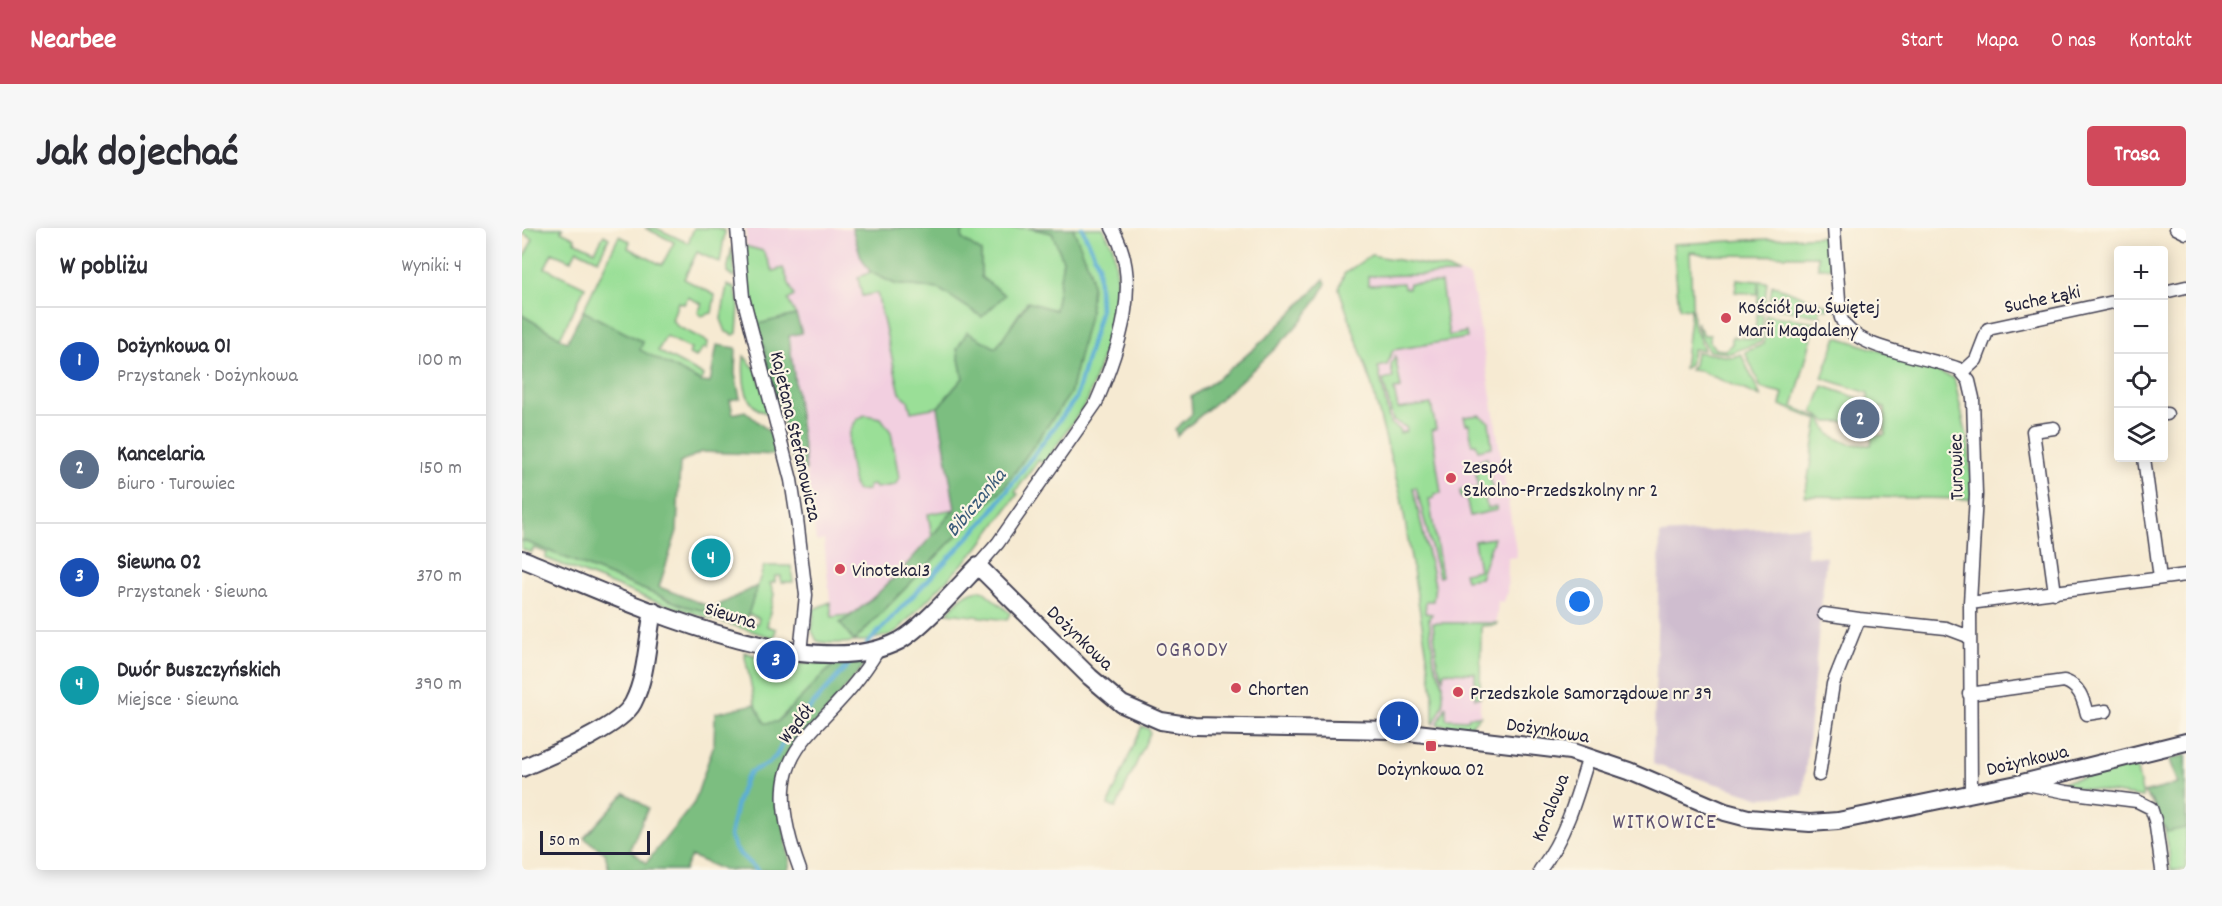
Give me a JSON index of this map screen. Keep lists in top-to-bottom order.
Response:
{
  "streets": {
    "street": [
      "Suche Łąki",
      "Kajetana Stefanowicza",
      "Turowiec",
      "Siewna",
      "Dożynkowa",
      "Wądół",
      "Koralowa"
    ]
  },
  "crossings": [
    ["Suche Łąki", "Turowiec"],
    ["Kajetana Stefanowicza", "Siewna"],
    ["Turowiec", "Dożynkowa"],
    ["Siewna", "Dożynkowa"],
    ["Siewna", "Wądół"],
    ["Dożynkowa", "Koralowa"]
  ],
  "districts": ["OGRODY", "WITKOWICE"],
  "water": ["Bibiczanka"],
  "places": {
    "other": [
      "Kościół pw. Świętej Marii Magdaleny",
      "Zespół Szkolno-Przedszkolny nr 2",
      "Vinoteka13",
      "Chorten",
      "Przedszkole Samorządowe nr 39"
    ],
    "transit": ["Dożynkowa 02"]
  },
  "scale_bar": "50 m",
  "page": {
    "header": "Nearbee",
    "nav": [
      "Start",
      "Mapa",
      "O nas",
      "Kontakt"
    ],
    "title": "Jak dojechać",
    "buttons": "Trasa",
    "heading": ["W pobliżu", "Wyniki: 4"],
    "map_buttons": ["+", "−"],
    "list": [
      {
        "mark": "1",
        "name": "Dożynkowa 01",
        "note": "Przystanek · Dożynkowa",
        "value": "100 m"
      },
      {
        "mark": "2",
        "name": "Kancelaria",
        "note": "Biuro · Turowiec",
        "value": "150 m"
      },
      {
        "mark": "3",
        "name": "Siewna 02",
        "note": "Przystanek · Siewna",
        "value": "370 m"
      },
      {
        "mark": "4",
        "name": "Dwór Buszczyńskich",
        "note": "Miejsce · Siewna",
        "value": "390 m"
      }
    ],
    "pins": [
      "2",
      "4",
      "3",
      "1"
    ],
    "scale": "50 m"
  }
}
